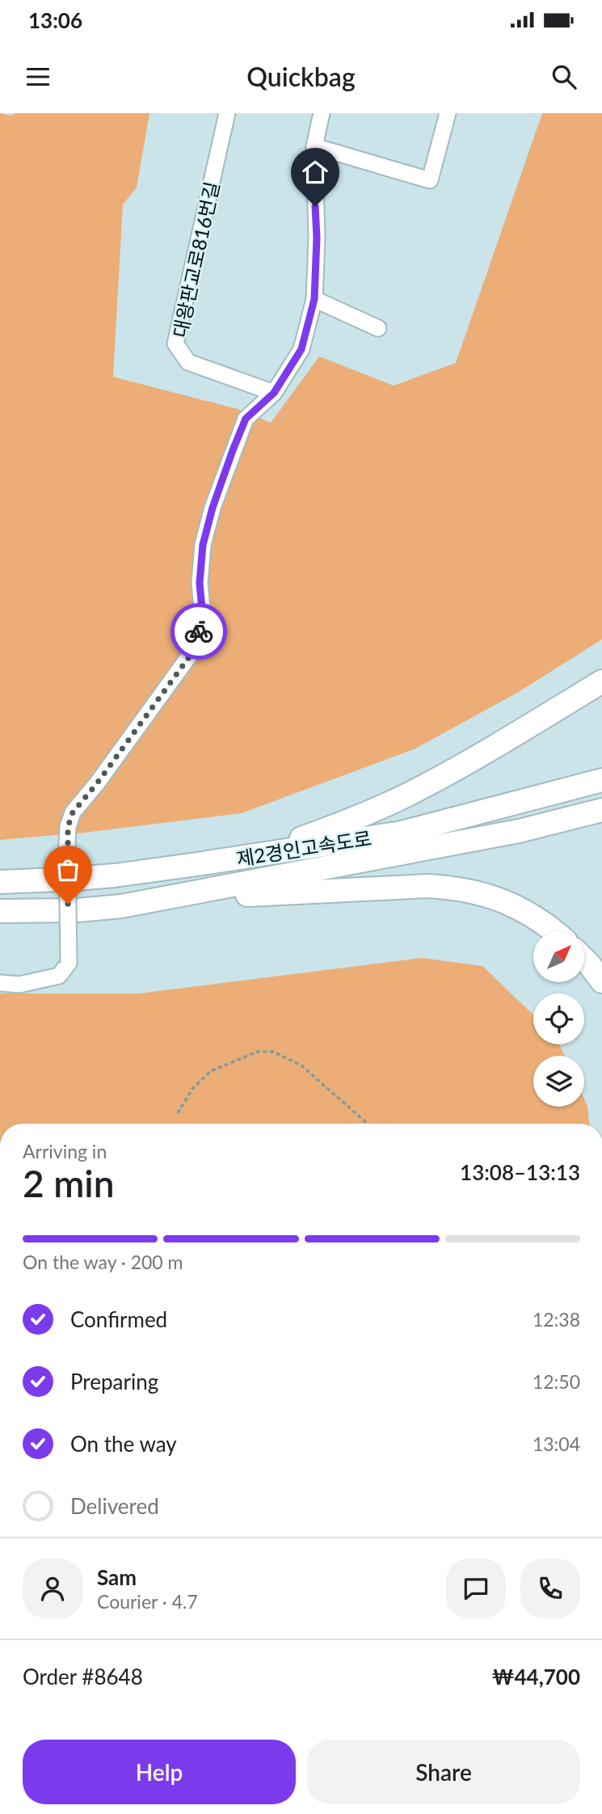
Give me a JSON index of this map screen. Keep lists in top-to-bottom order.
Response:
{
  "streets": {
    "highway": ["제2경인고속도로"],
    "lane": ["대왕판교로816번길"]
  },
  "north": "top right",
  "page": {
    "status": "13:06",
    "header": "Quickbag",
    "heading": ["2 min", "Arriving in", "13:08–13:13"],
    "panel": [
      "Sam",
      "Courier · 4.7",
      "Order #8648",
      "₩44,700"
    ],
    "bar": "On the way · 200 m",
    "list": [
      ["Confirmed", "12:38"],
      ["Preparing", "12:50"],
      ["On the way", "13:04"],
      "Delivered"
    ],
    "buttons": ["Help", "Share"]
  }
}
